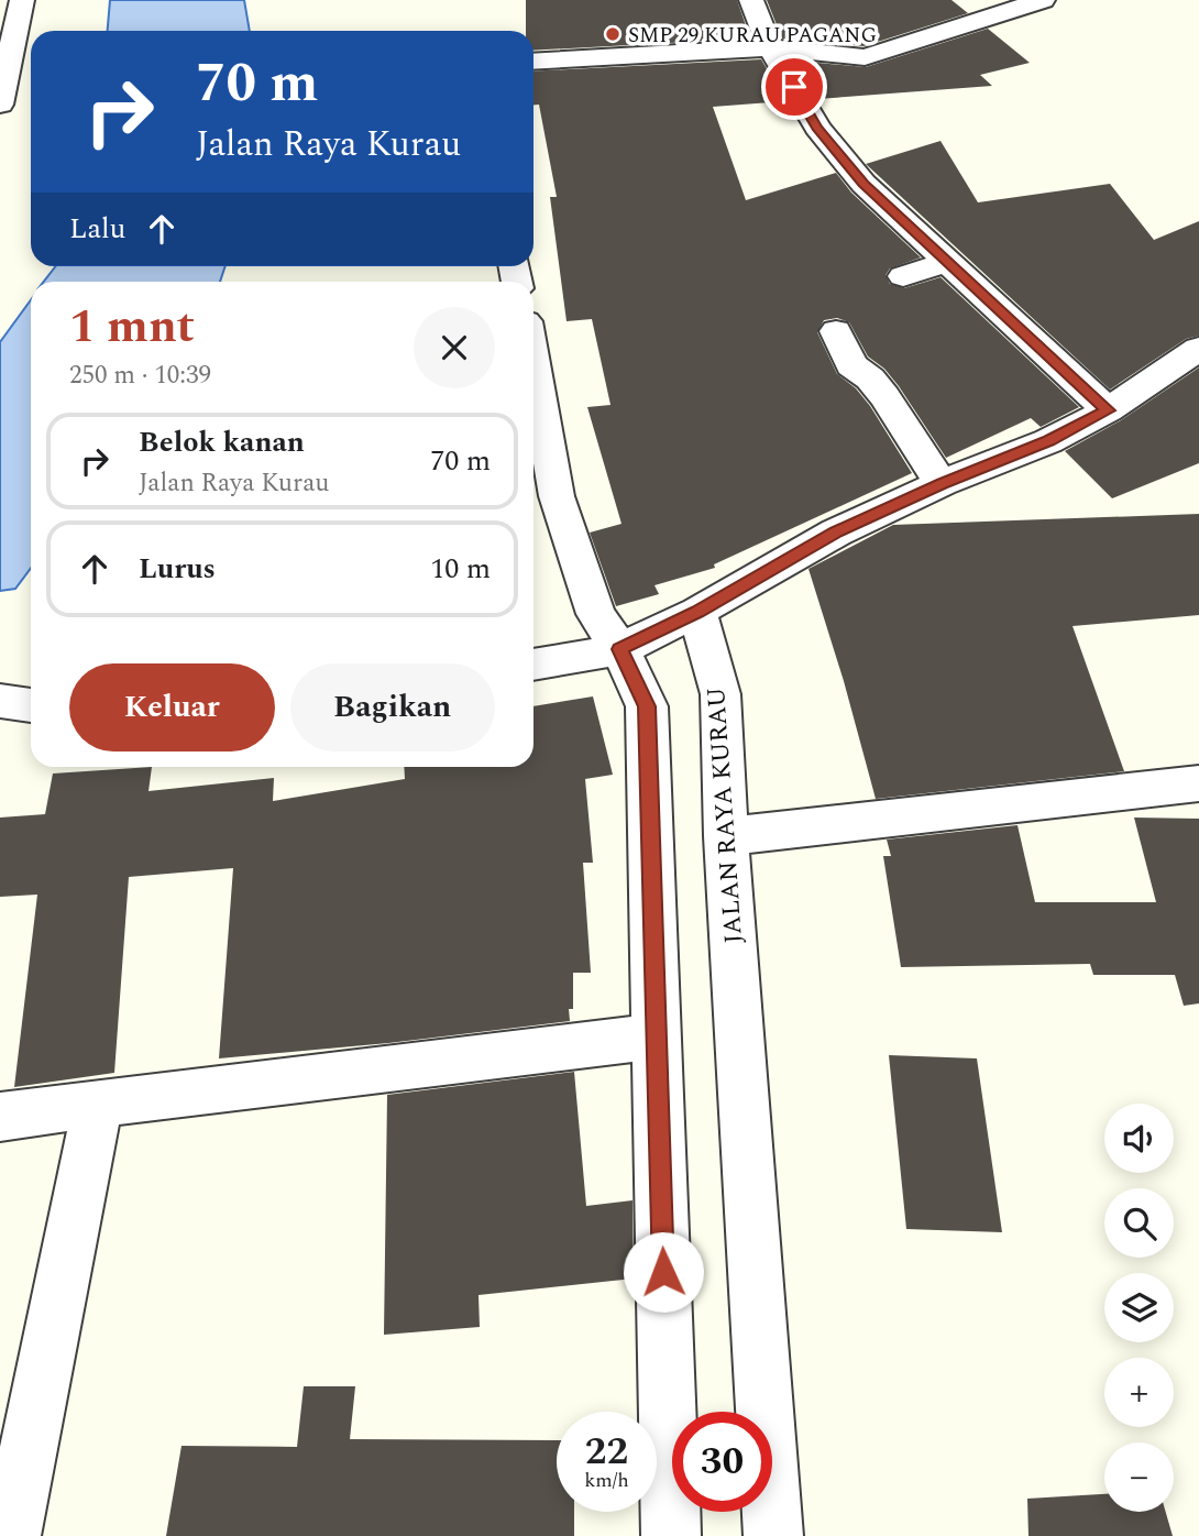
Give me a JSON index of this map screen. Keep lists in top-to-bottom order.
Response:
{
  "streets": {
    "street": ["JALAN RAYA KURAU"]
  },
  "places": ["SMP 29 KURAU PAGANG"],
  "page": {
    "turn": ["70 m", "Jalan Raya Kurau"],
    "then": "Lalu",
    "heading": ["1 mnt", "250 m · 10:39"],
    "list": [
      {
        "name": "Belok kanan",
        "note": "Jalan Raya Kurau",
        "value": "70 m"
      },
      {
        "name": "Lurus",
        "value": "10 m"
      }
    ],
    "buttons": ["Keluar", "Bagikan"],
    "map_buttons": ["+", "−"],
    "speed": "22 km/h",
    "limit": "30"
  }
}
